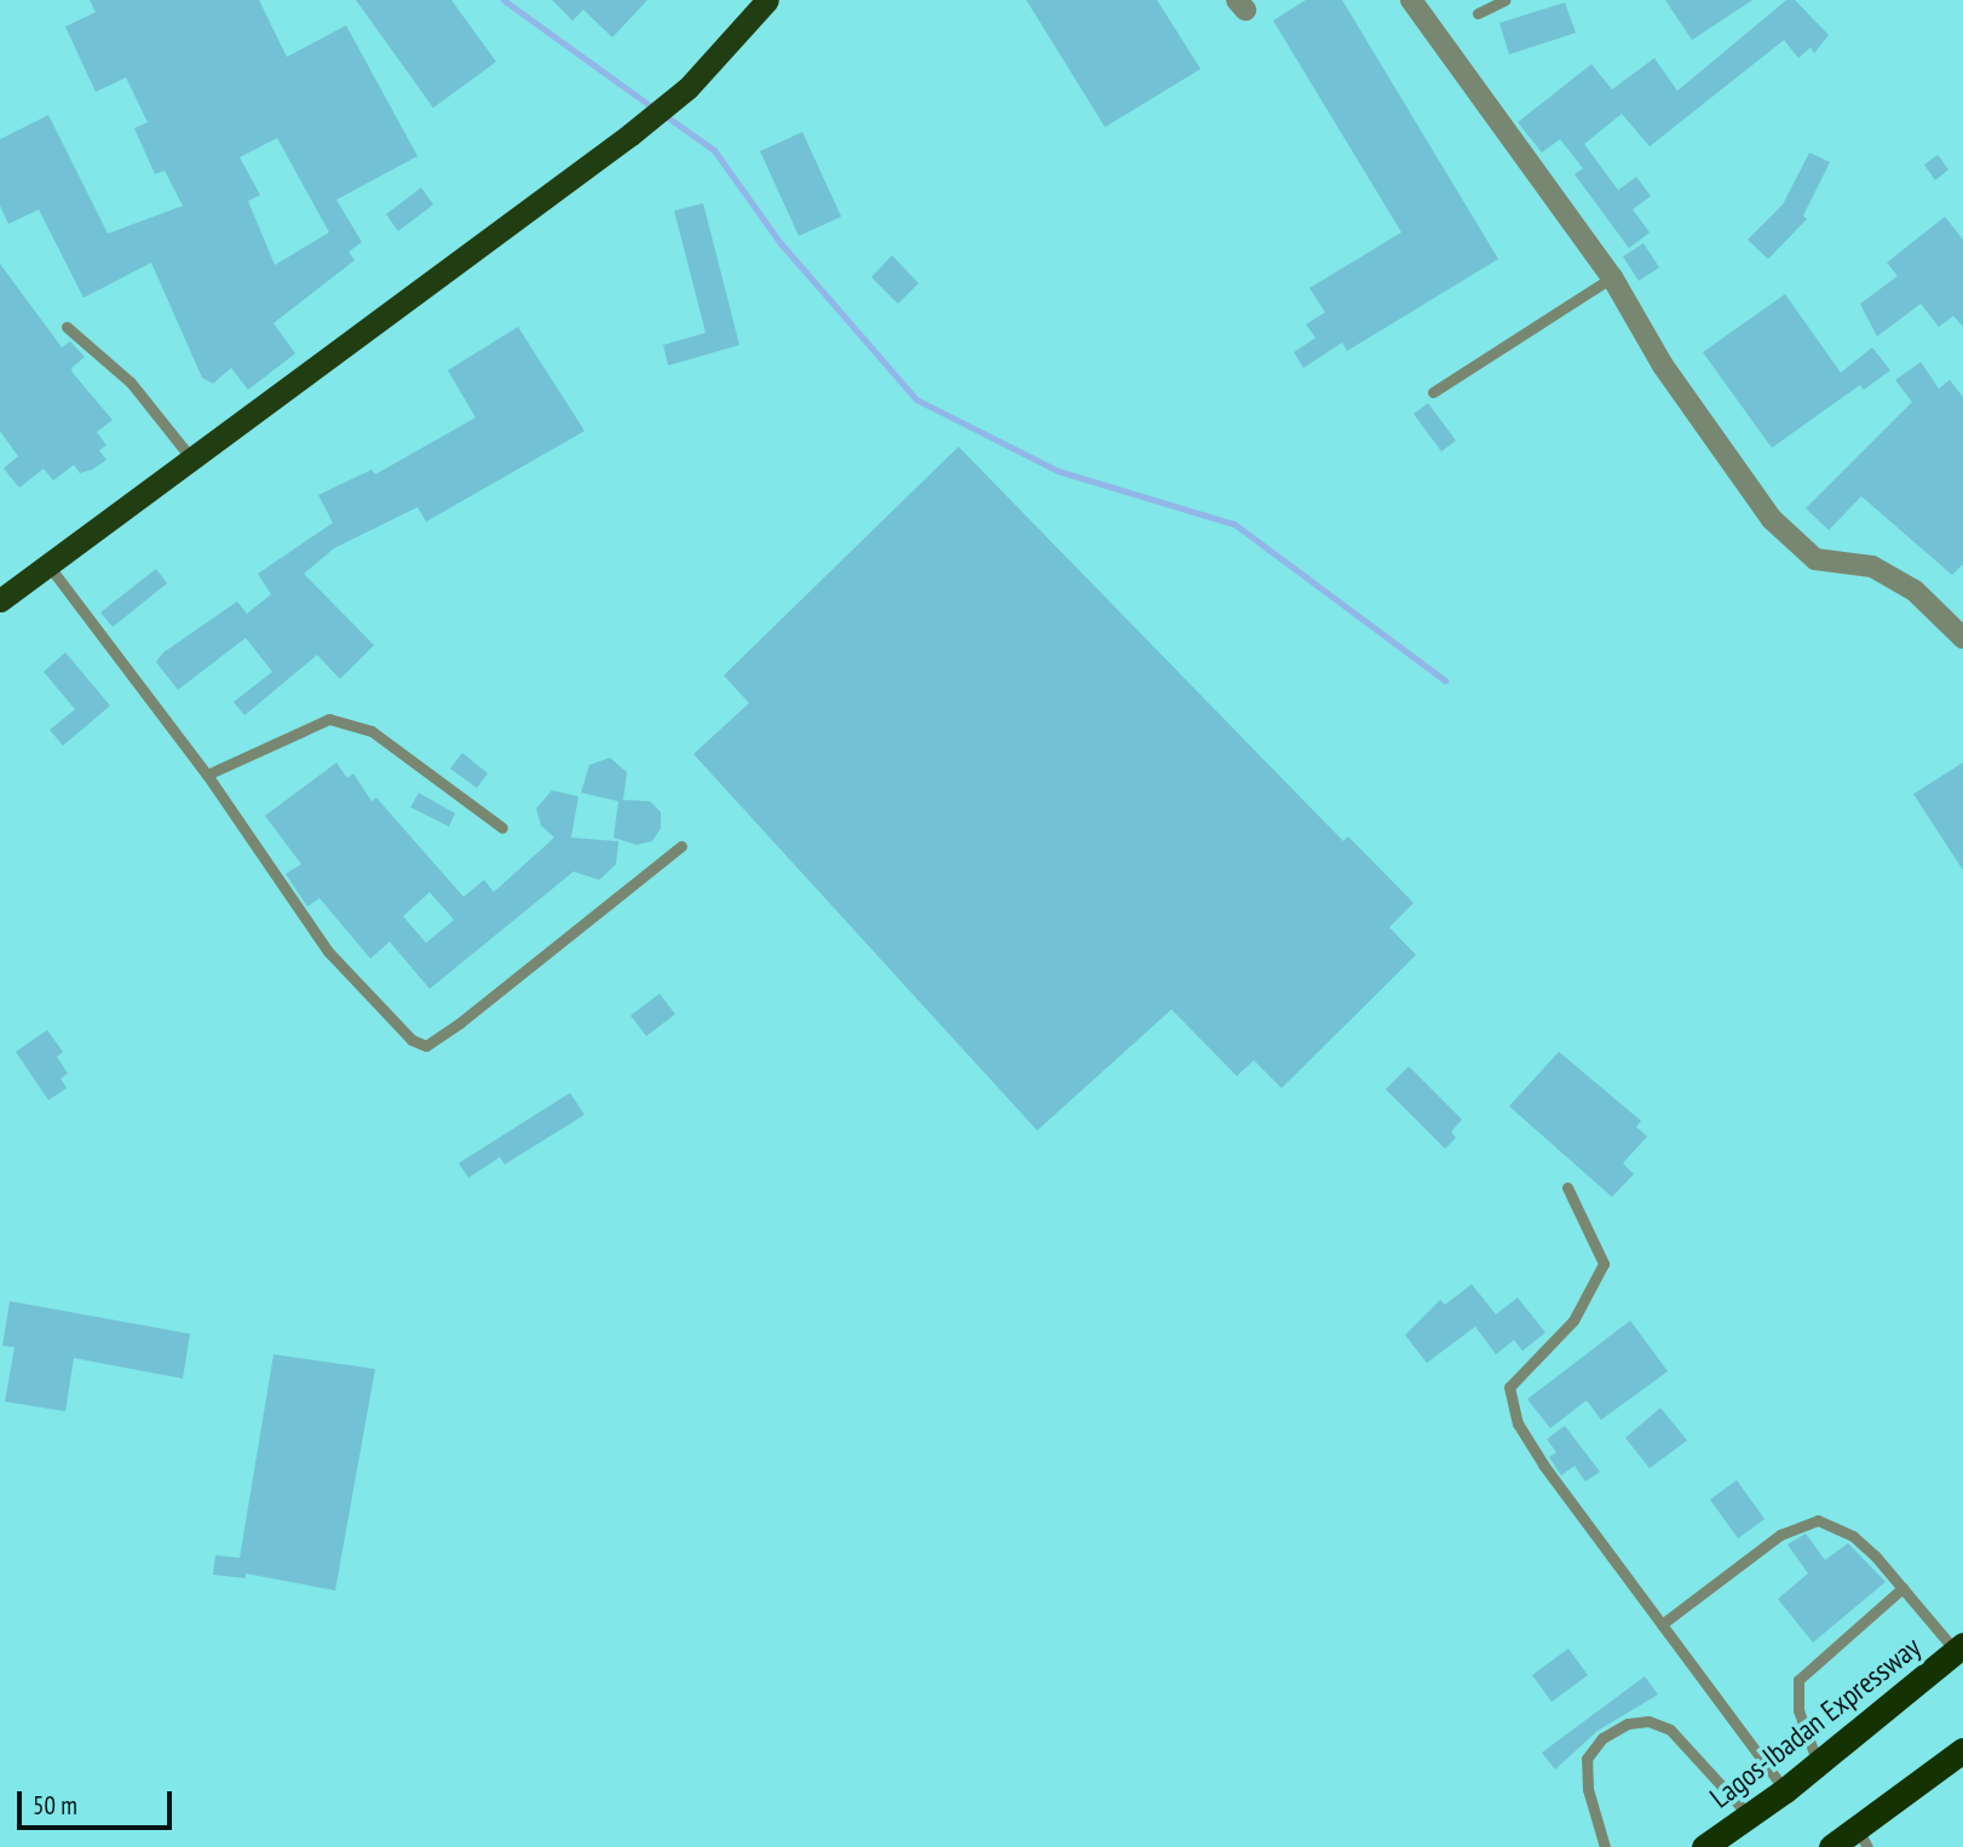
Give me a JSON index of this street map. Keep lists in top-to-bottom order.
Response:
{
  "streets": {
    "highway": ["Lagos-Ibadan Expressway"]
  },
  "scale_bar": "50 m"
}
